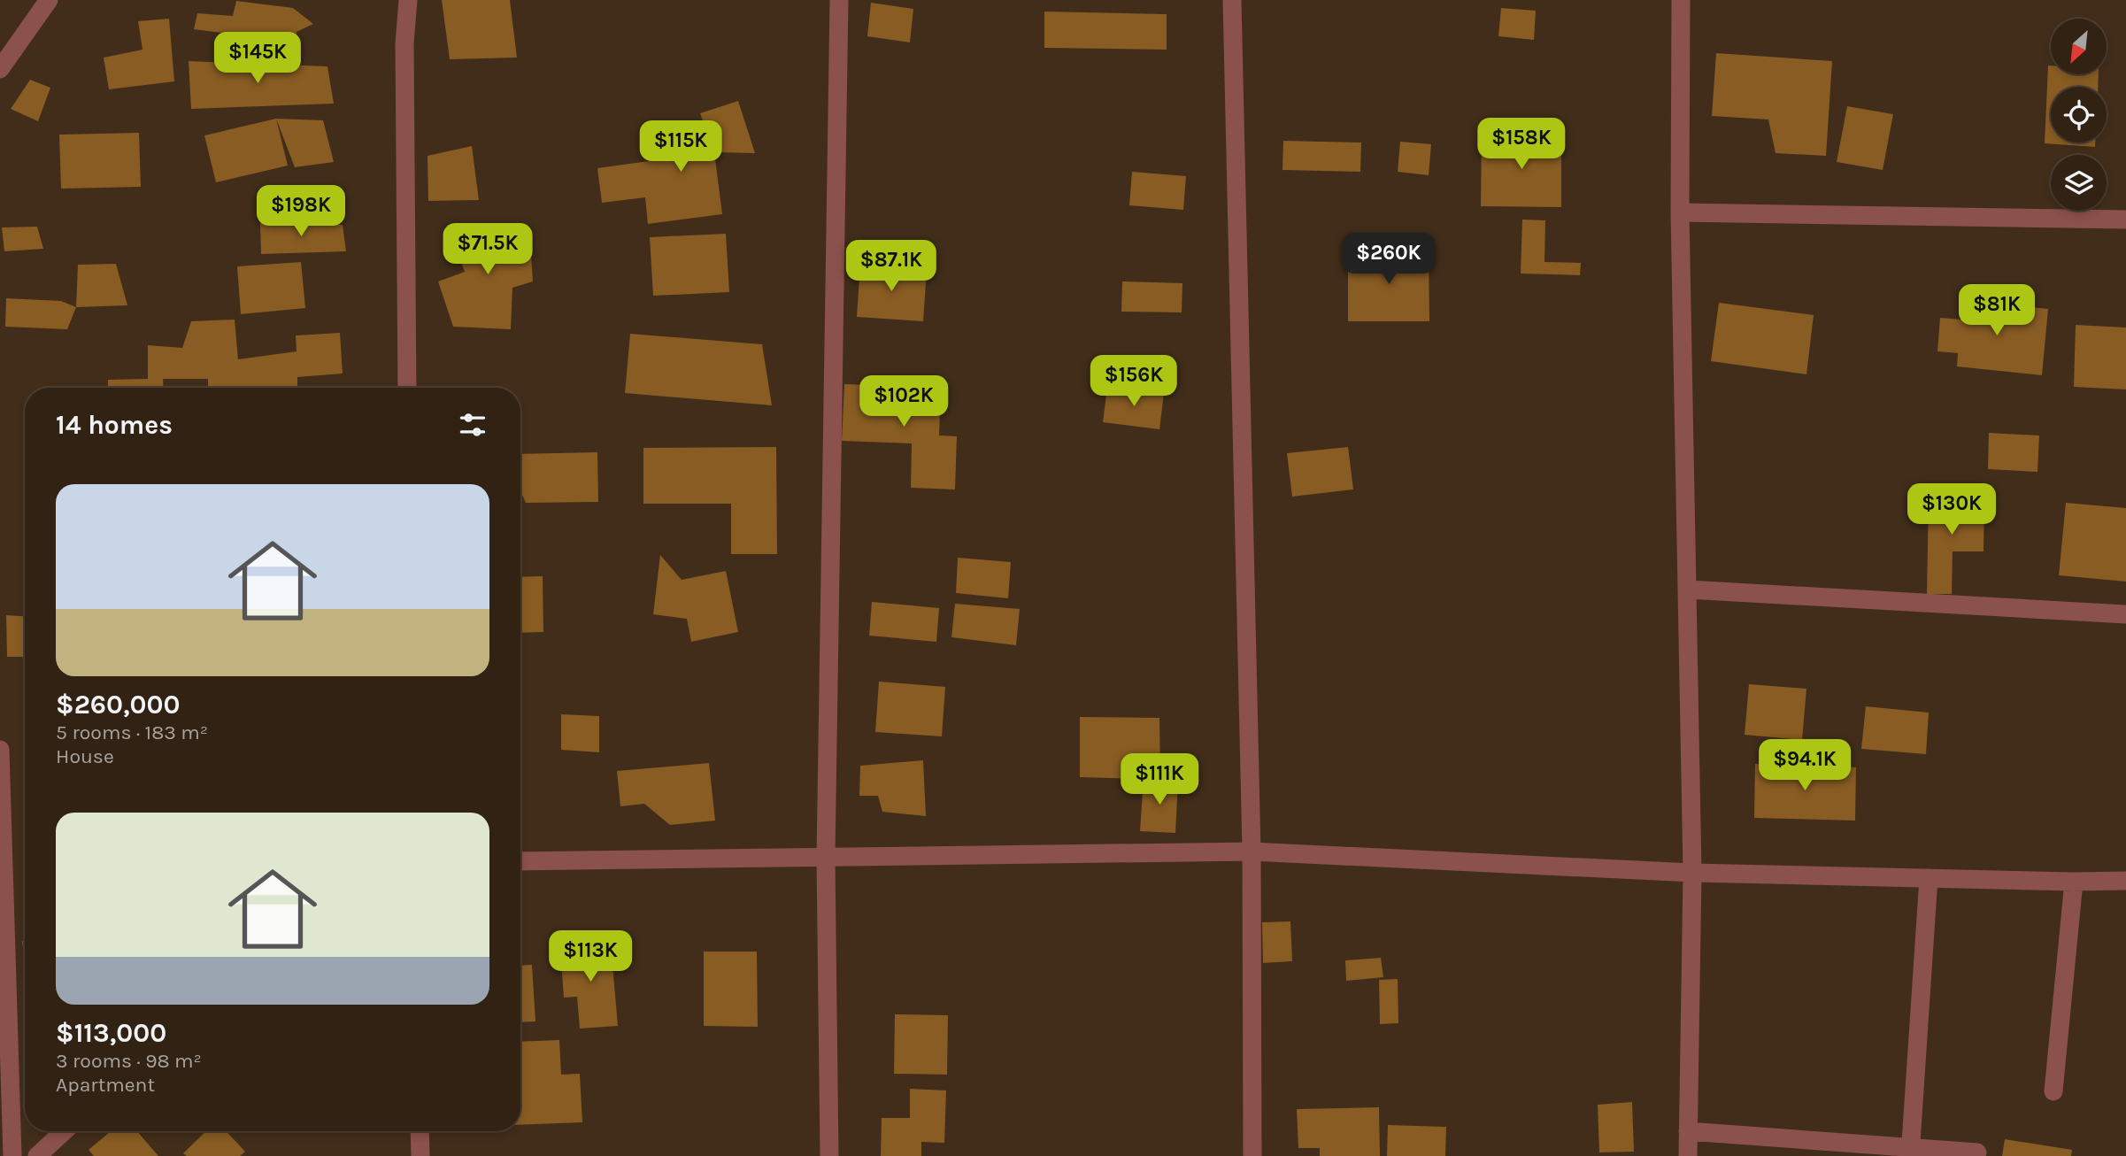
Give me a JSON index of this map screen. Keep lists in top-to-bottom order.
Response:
{
  "north": "bottom left",
  "page": {
    "price": [
      "$145K",
      "$158K",
      "$115K",
      "$198K",
      "$71.5K",
      "$260K",
      "$87.1K",
      "$81K",
      "$156K",
      "$102K",
      "$130K",
      "$94.1K",
      "$111K",
      "$113K"
    ],
    "heading": "14 homes",
    "list": [
      {
        "name": "$260,000",
        "note": "5 rooms · 183 m² · House"
      },
      {
        "name": "$113,000",
        "note": "3 rooms · 98 m² · Apartment"
      }
    ]
  }
}
